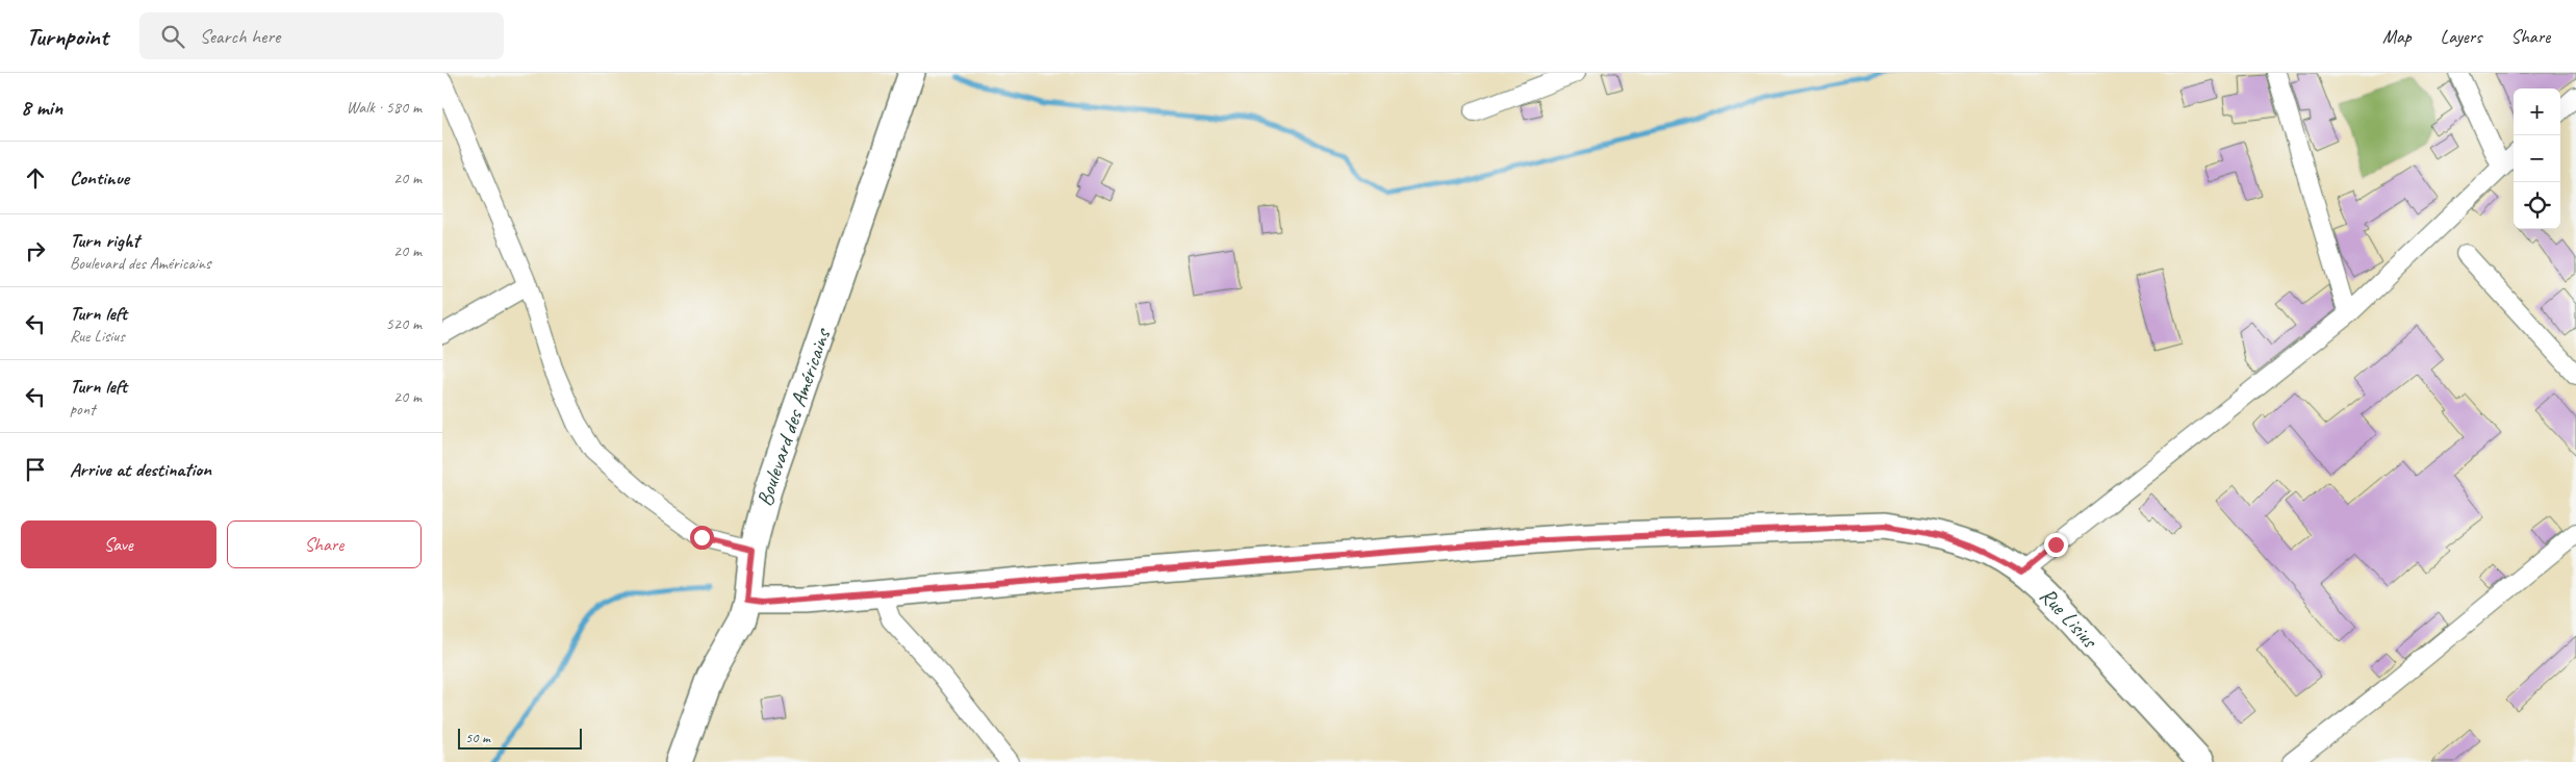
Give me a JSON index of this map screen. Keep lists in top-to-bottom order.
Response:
{
  "streets": {
    "street": ["Boulevard des Américains", "Rue Lisius"]
  },
  "crossings": [
    ["Boulevard des Américains", "Rue Lisius"]
  ],
  "scale_bar": "50 m",
  "page": {
    "header": "Turnpoint",
    "search": "Search here",
    "nav": ["Map", "Layers", "Share"],
    "heading": ["8 min", "Walk · 580 m"],
    "map_buttons": ["+", "−"],
    "list": [
      ["Continue", "20 m"],
      ["Turn right", "Boulevard des Américains", "20 m"],
      ["Turn left", "Rue Lisius", "520 m"],
      ["Turn left", "pont", "20 m"],
      "Arrive at destination"
    ],
    "buttons": ["Save", "Share"],
    "scale": "50 m"
  }
}
